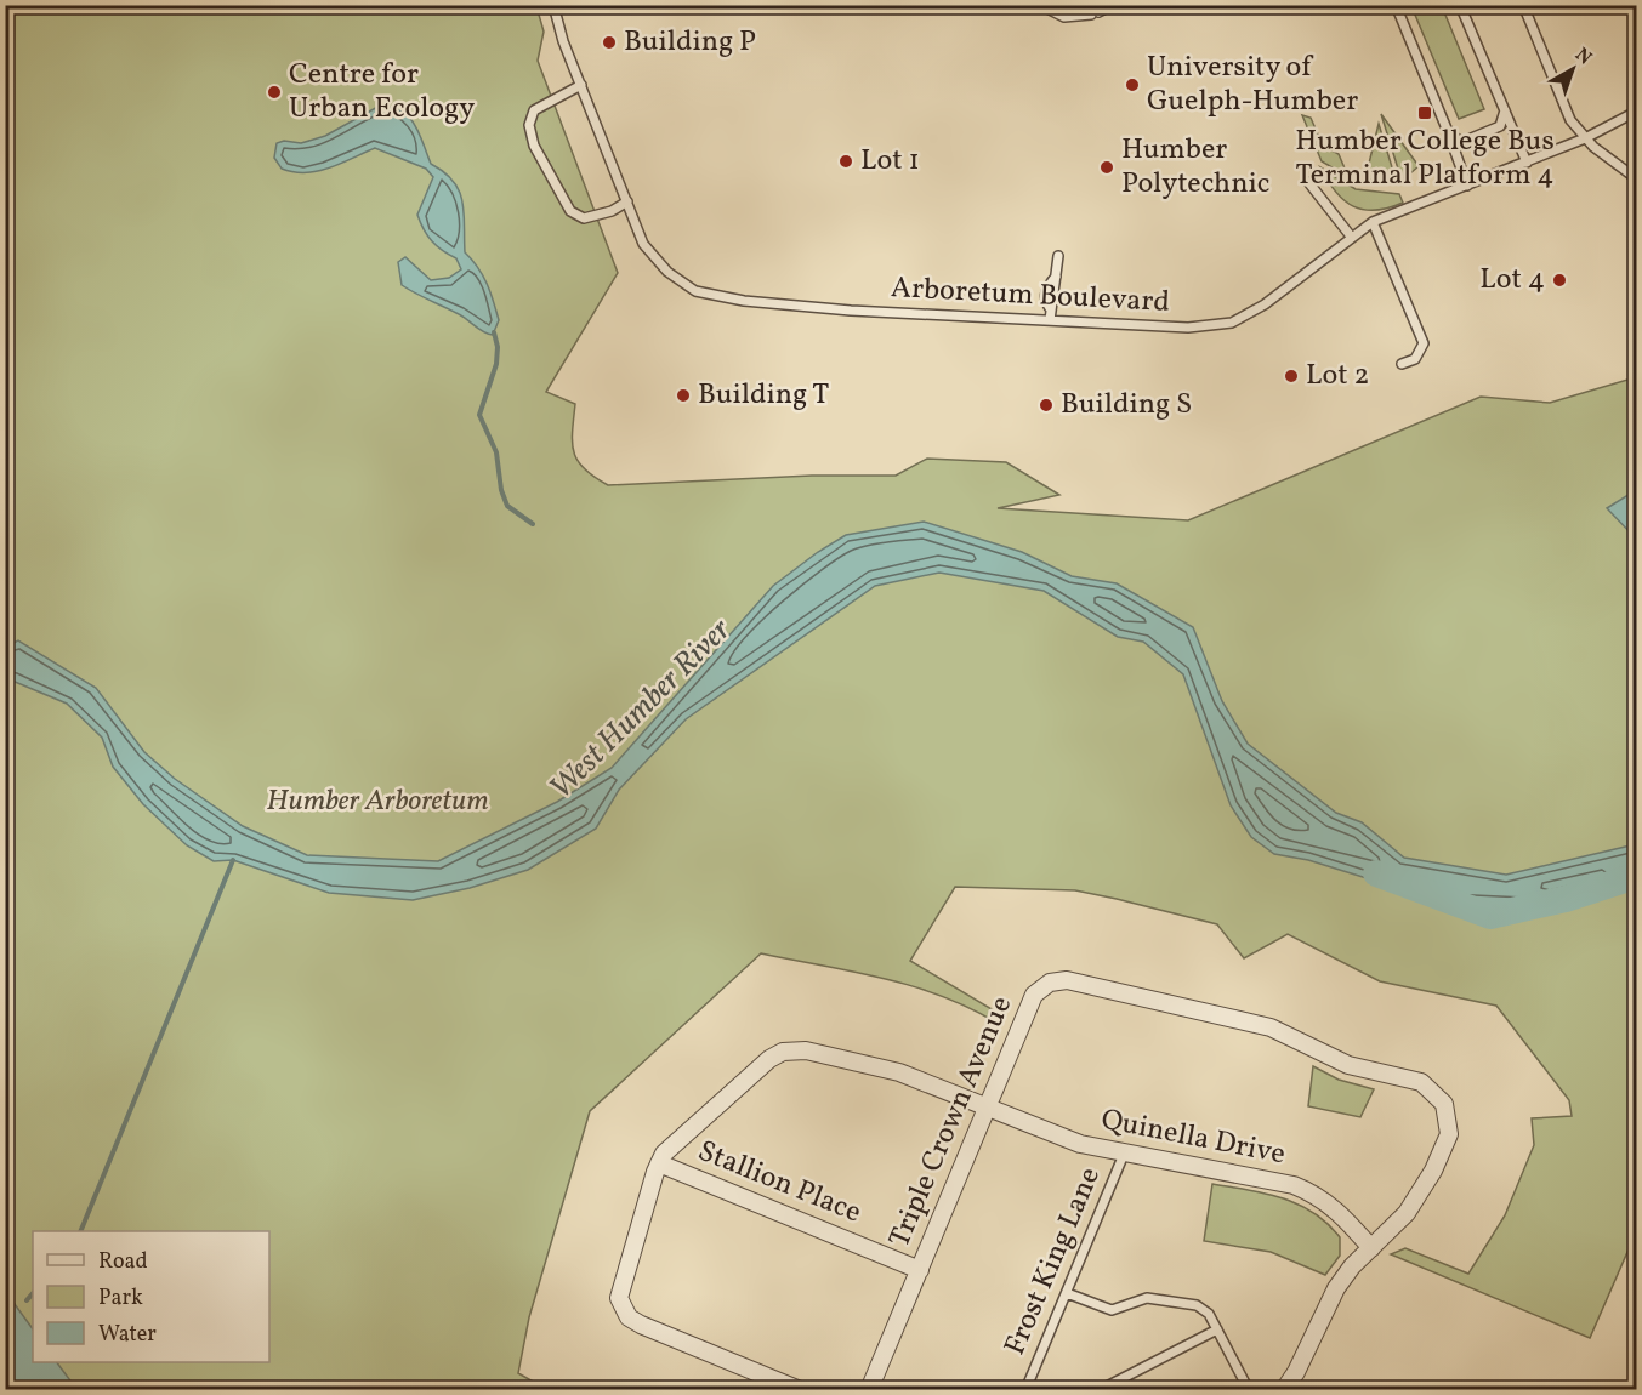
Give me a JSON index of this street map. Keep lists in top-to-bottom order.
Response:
{
  "streets": {
    "street": ["Triple Crown Avenue", "Quinella Drive", "Stallion Place"],
    "lane": ["Arboretum Boulevard", "Frost King Lane"]
  },
  "crossings": [
    ["Triple Crown Avenue", "Quinella Drive"],
    ["Triple Crown Avenue", "Stallion Place"],
    ["Quinella Drive", "Stallion Place"],
    ["Quinella Drive", "Frost King Lane"]
  ],
  "water": ["West Humber River"],
  "parks": ["Humber Arboretum"],
  "places": {
    "other": [
      "Building P",
      "University of Guelph-Humber",
      "Centre for Urban Ecology",
      "Lot 1",
      "Humber Polytechnic",
      "Lot 4",
      "Lot 2",
      "Building T",
      "Building S"
    ],
    "transit": ["Humber College Bus Terminal Platform 4"]
  },
  "legend": ["Road", "Park", "Water"],
  "north": "top right"
}
